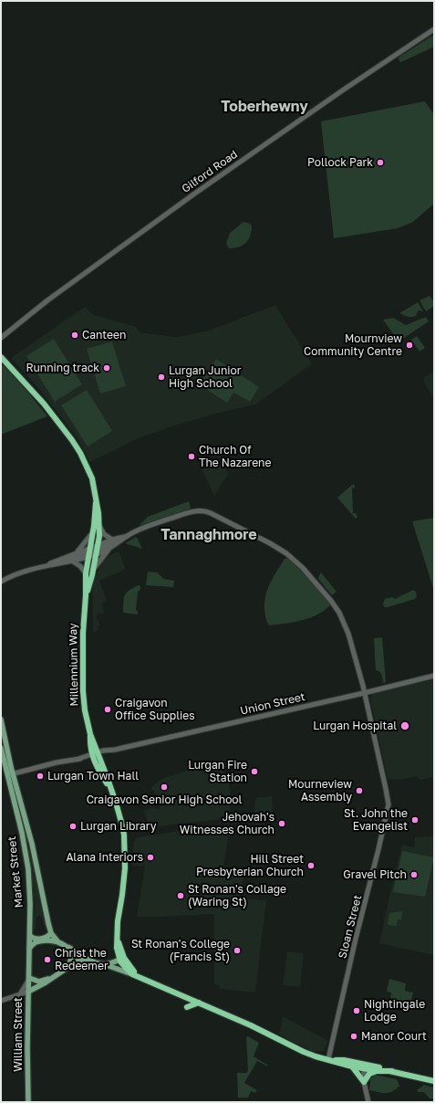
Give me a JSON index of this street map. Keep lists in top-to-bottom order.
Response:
{
  "streets": {
    "highway": ["Millennium Way"],
    "main road": ["Market Street", "William Street"],
    "street": ["Gilford Road", "Union Street", "Sloan Street"]
  },
  "crossings": [
    ["Millennium Way", "Union Street"],
    ["Union Street", "Market Street"],
    ["Union Street", "Sloan Street"],
    ["Market Street", "William Street"]
  ],
  "districts": ["Toberhewny", "Tannaghmore"],
  "places": [
    "Pollock Park",
    "Canteen",
    "Mournview Community Centre",
    "Running track",
    "Lurgan Junior High School",
    "Church Of The Nazarene",
    "Craigavon Office Supplies",
    "Lurgan Hospital",
    "Lurgan Fire Station",
    "Lurgan Town Hall",
    "Craigavon Senior High School",
    "Mourneview Assembly",
    "St. John the Evangelist",
    "Jehovah's Witnesses Church",
    "Lurgan Library",
    "Alana Interiors",
    "Hill Street Presbyterian Church",
    "Gravel Pitch",
    "St Ronan's Collage (Waring St)",
    "St Ronan's College (Francis St)",
    "Christ the Redeemer",
    "Nightingale Lodge",
    "Manor Court"
  ]
}
